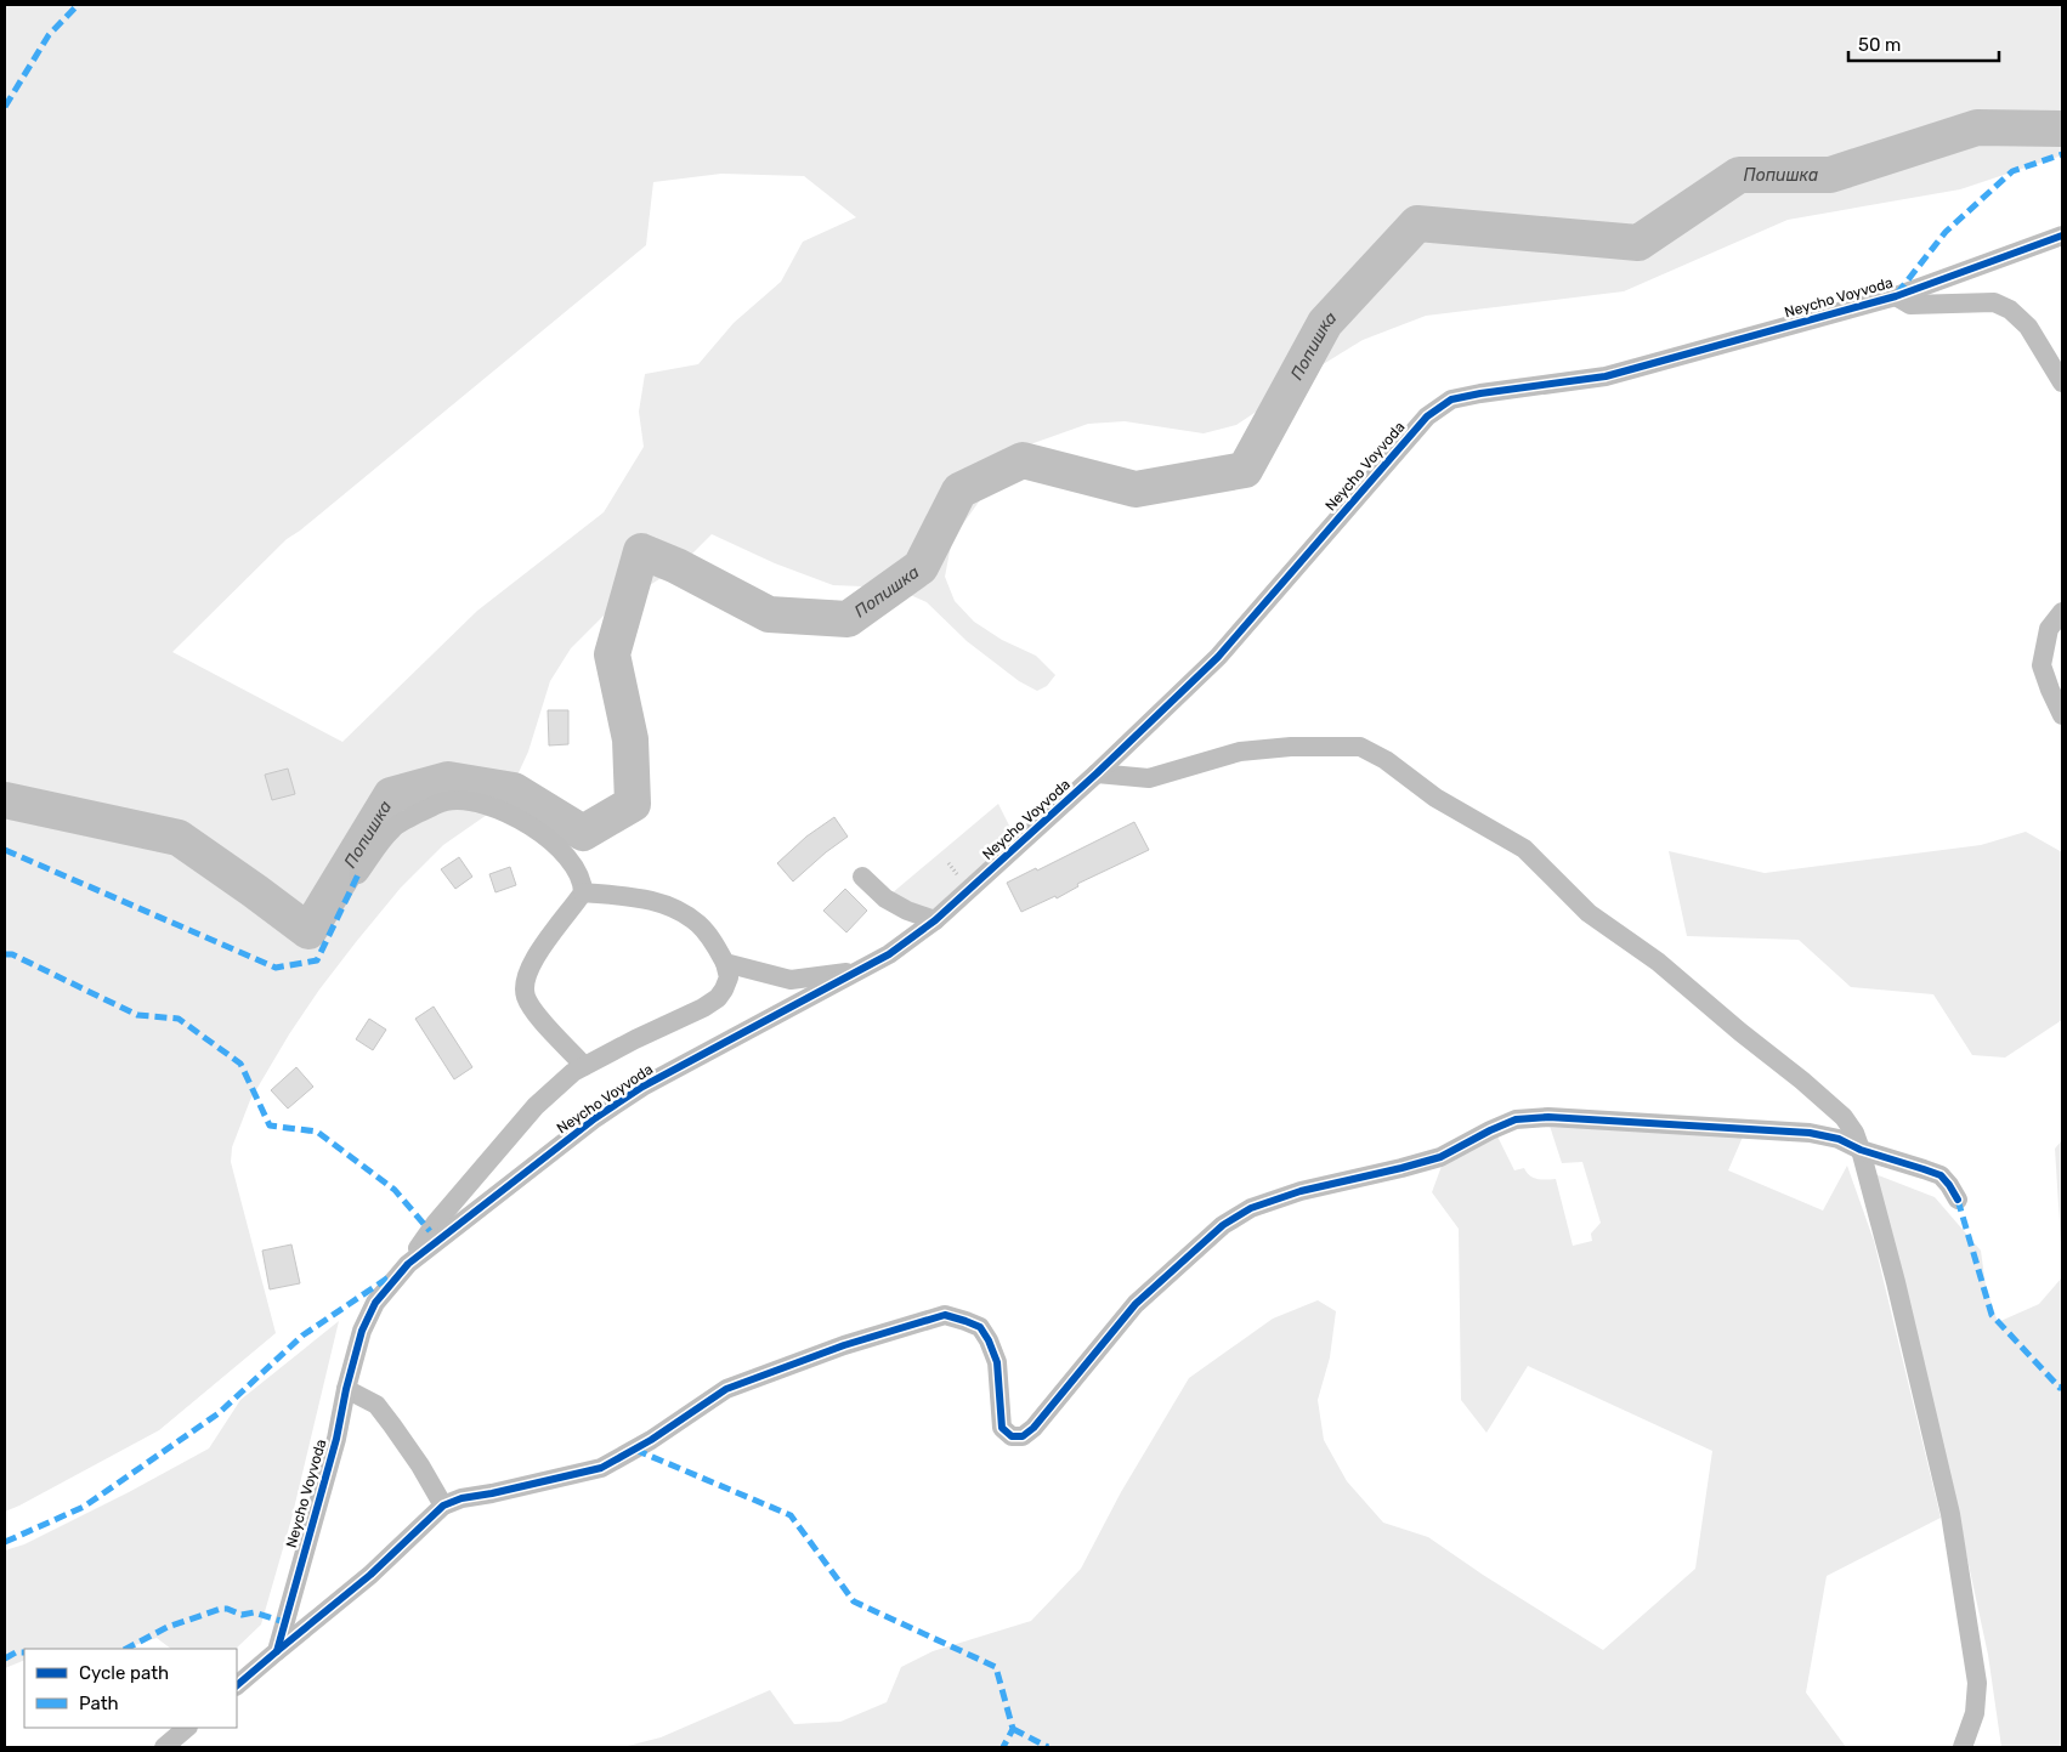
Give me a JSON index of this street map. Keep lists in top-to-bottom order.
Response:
{
  "streets": {
    "street": ["Neycho Voyvoda"]
  },
  "water": ["Попишка"],
  "legend": ["Cycle path", "Path"],
  "scale_bar": "50 m"
}
